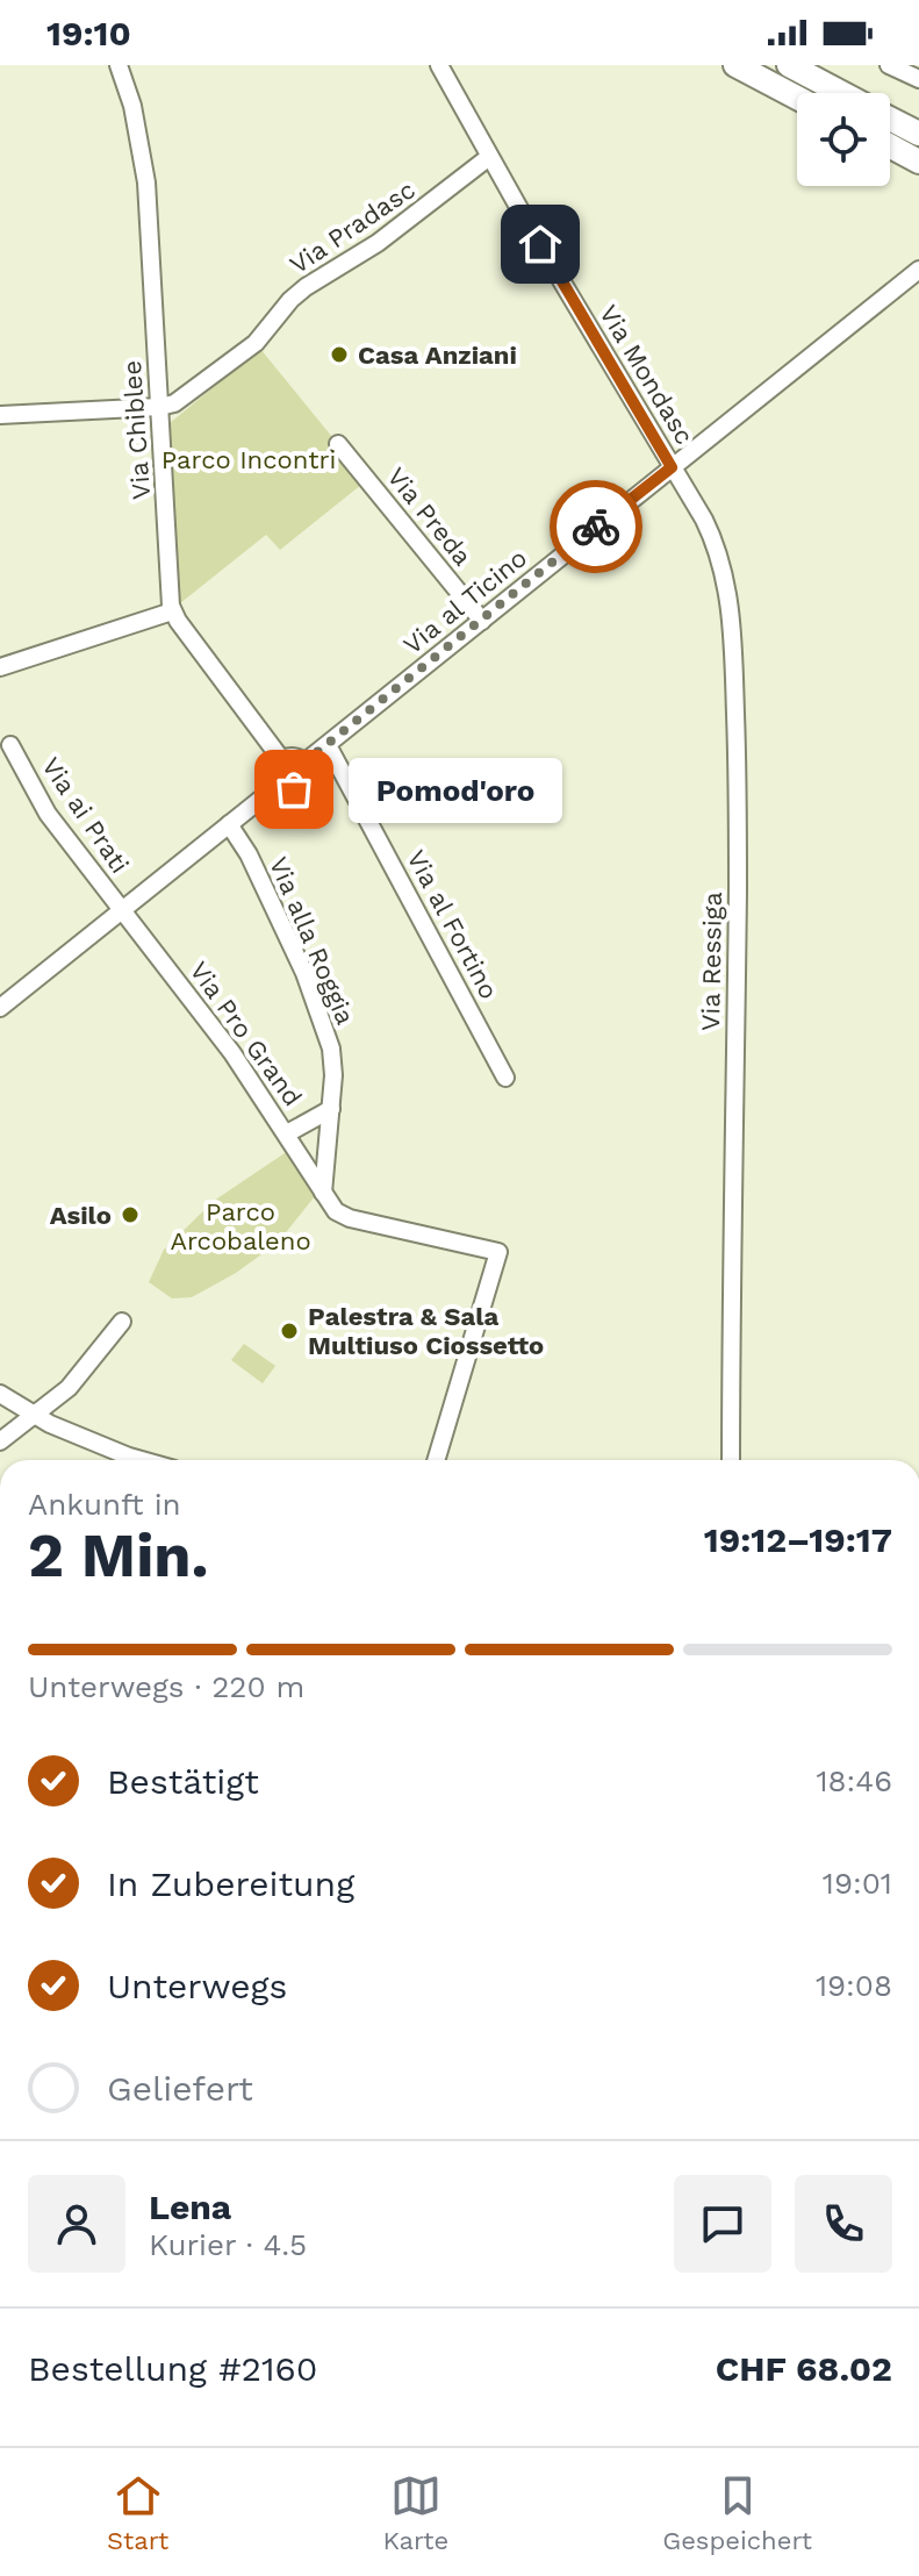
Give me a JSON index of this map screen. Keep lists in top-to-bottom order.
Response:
{
  "streets": {
    "street": [
      "Via Pradasc",
      "Via Mondasc",
      "Via Chiblee",
      "Via Preda",
      "Via al Ticino",
      "Via ai Prati",
      "Via al Fortino",
      "Via alla Roggia",
      "Via Ressiga",
      "Via Pro Grand"
    ]
  },
  "crossings": [
    ["Via Pradasc", "Via Mondasc"],
    ["Via Pradasc", "Via Chiblee"],
    ["Via Mondasc", "Via al Ticino"],
    ["Via Mondasc", "Via Ressiga"],
    ["Via Preda", "Via al Ticino"],
    ["Via al Ticino", "Via al Fortino"],
    ["Via al Ticino", "Via Ressiga"],
    ["Via ai Prati", "Via Pro Grand"],
    ["Via alla Roggia", "Via Pro Grand"]
  ],
  "parks": ["Parco Incontri", "Parco Arcobaleno"],
  "places": [
    "Casa Anziani",
    "Pomod'oro",
    "Asilo",
    "Palestra & Sala Multiuso Ciossetto"
  ],
  "page": {
    "status": "19:10",
    "bubble": "Pomod'oro",
    "heading": ["2 Min.", "Ankunft in", "19:12–19:17"],
    "panel": [
      "Lena",
      "Kurier · 4.5",
      "Bestellung #2160",
      "CHF 68.02"
    ],
    "bar": "Unterwegs · 220 m",
    "list": [
      ["Bestätigt", "18:46"],
      ["In Zubereitung", "19:01"],
      ["Unterwegs", "19:08"],
      "Geliefert"
    ],
    "tabs": ["Start", "Karte", "Gespeichert"]
  }
}
